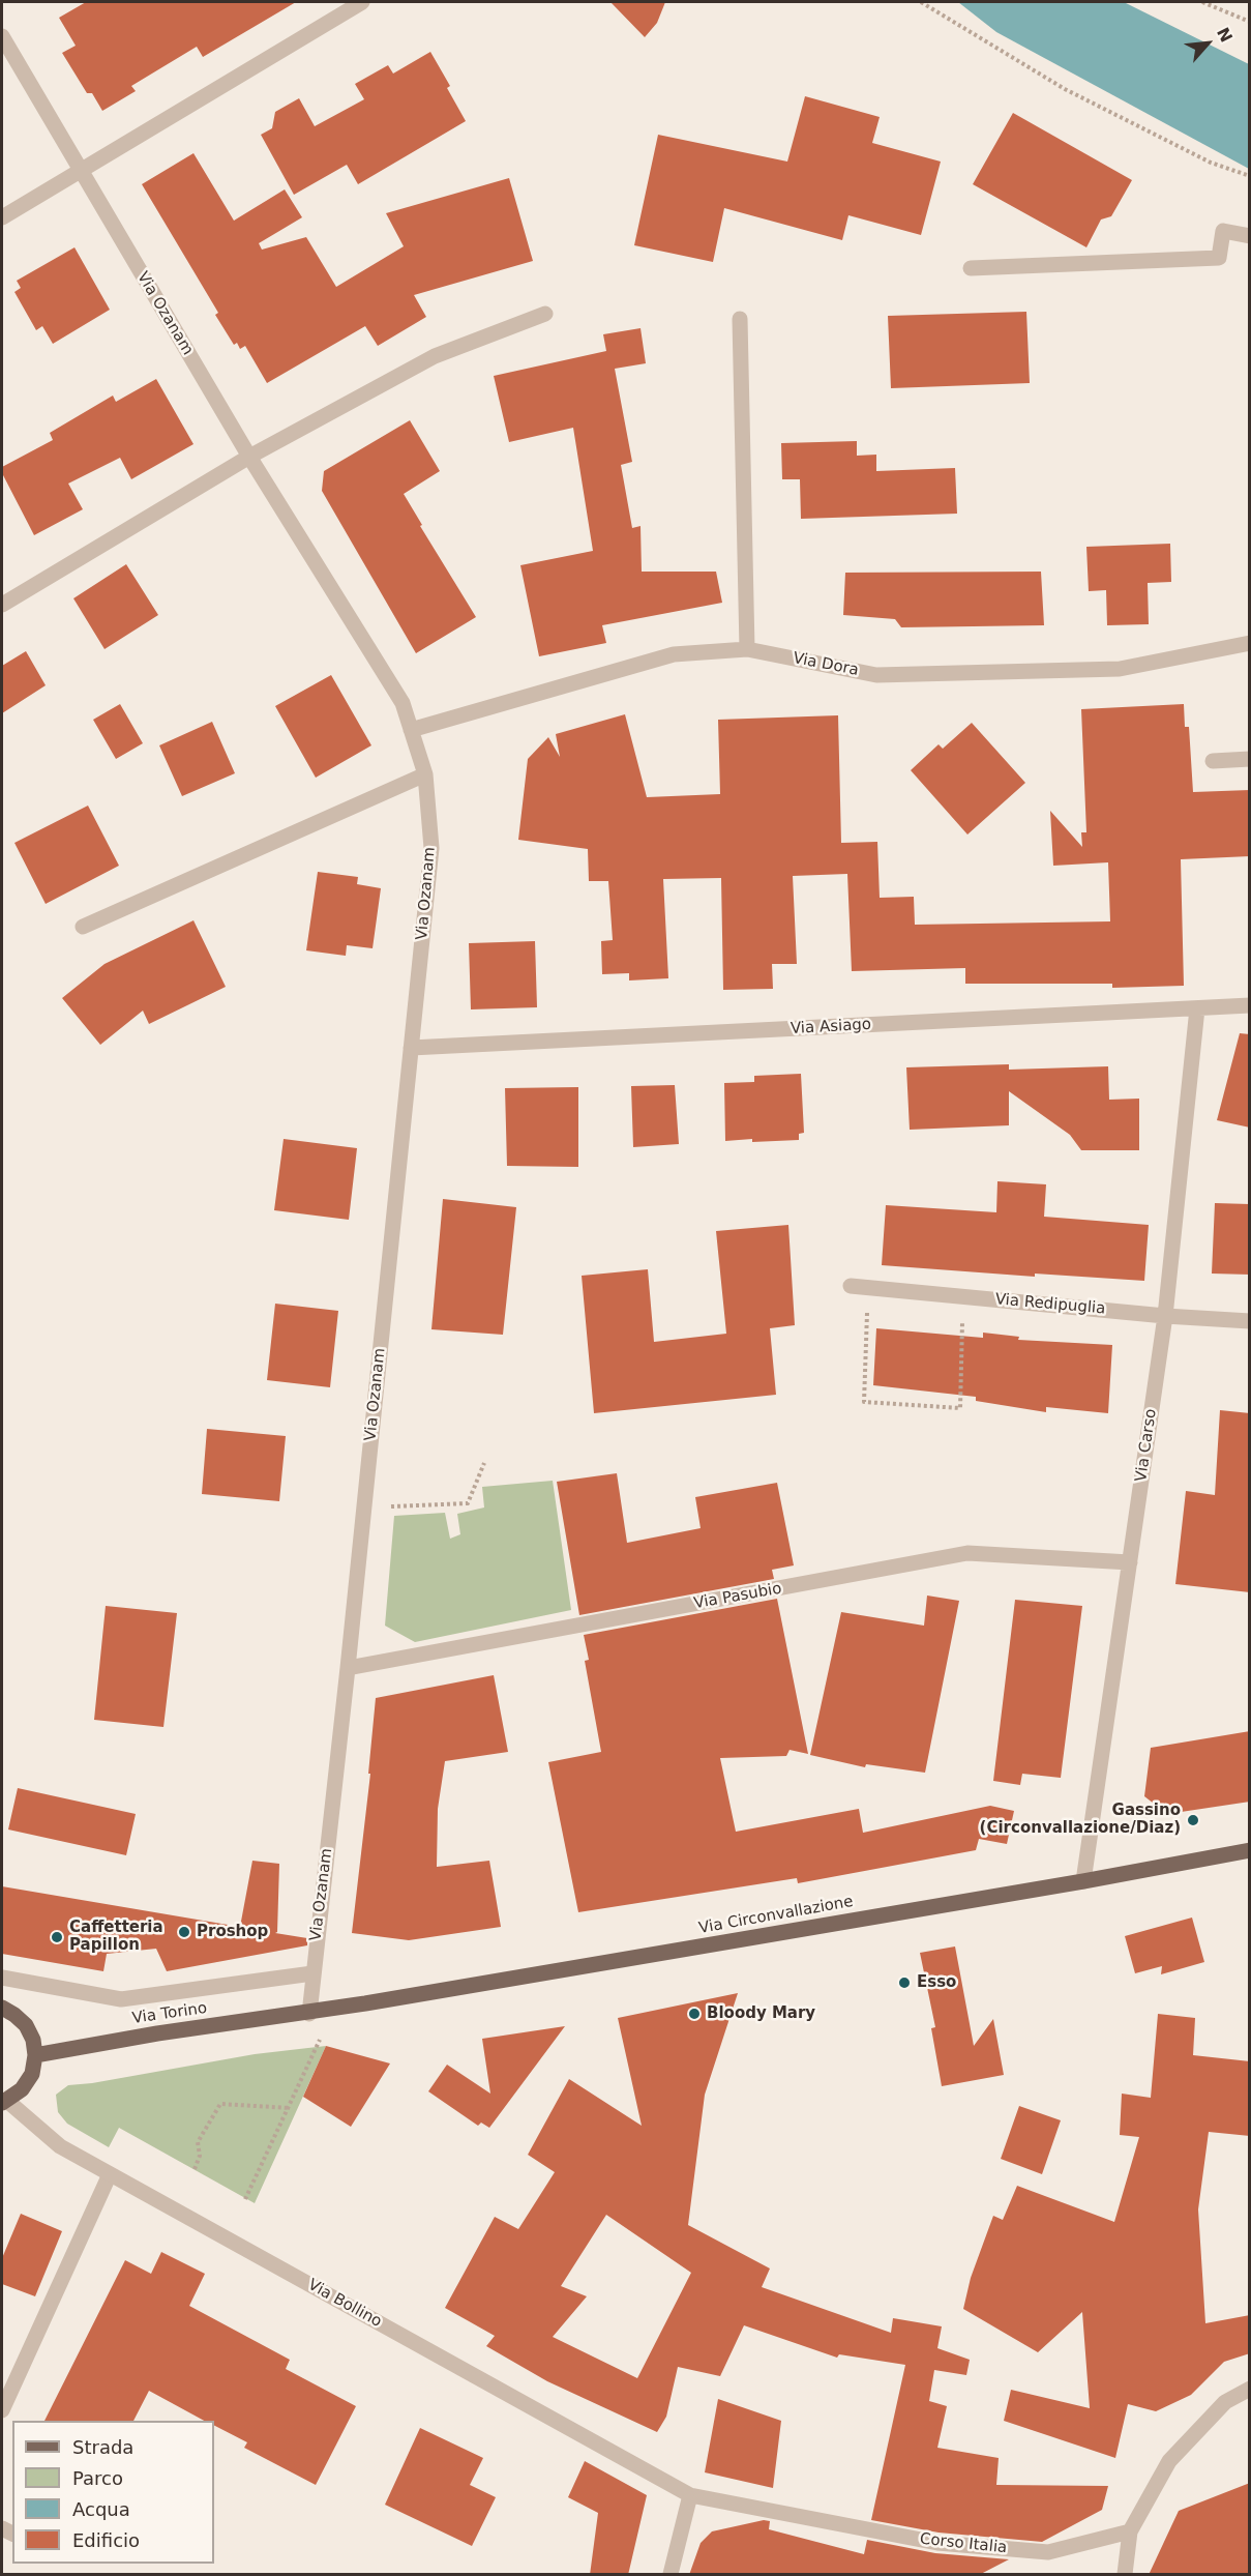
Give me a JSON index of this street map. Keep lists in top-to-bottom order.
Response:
{
  "streets": {
    "main road": ["Via Circonvallazione", "Via Torino"],
    "street": [
      "Via Ozanam",
      "Via Dora",
      "Via Asiago",
      "Via Redipuglia",
      "Via Carso",
      "Via Pasubio",
      "Via Bollino",
      "Corso Italia"
    ]
  },
  "crossings": [
    ["Via Ozanam", "Via Dora"],
    ["Via Ozanam", "Via Asiago"],
    ["Via Ozanam", "Via Pasubio"],
    ["Via Ozanam", "Via Circonvallazione"],
    ["Via Ozanam", "Via Torino"],
    ["Via Asiago", "Via Carso"],
    ["Via Redipuglia", "Via Carso"],
    ["Via Carso", "Via Pasubio"],
    ["Via Carso", "Via Circonvallazione"],
    ["Via Circonvallazione", "Via Torino"],
    ["Via Bollino", "Corso Italia"]
  ],
  "places": [
    "Gassino (Circonvallazione/Diaz)",
    "Proshop",
    "Caffetteria Papillon",
    "Esso",
    "Bloody Mary"
  ],
  "legend": [
    "Strada",
    "Parco",
    "Acqua",
    "Edificio"
  ],
  "north": "top right"
}
